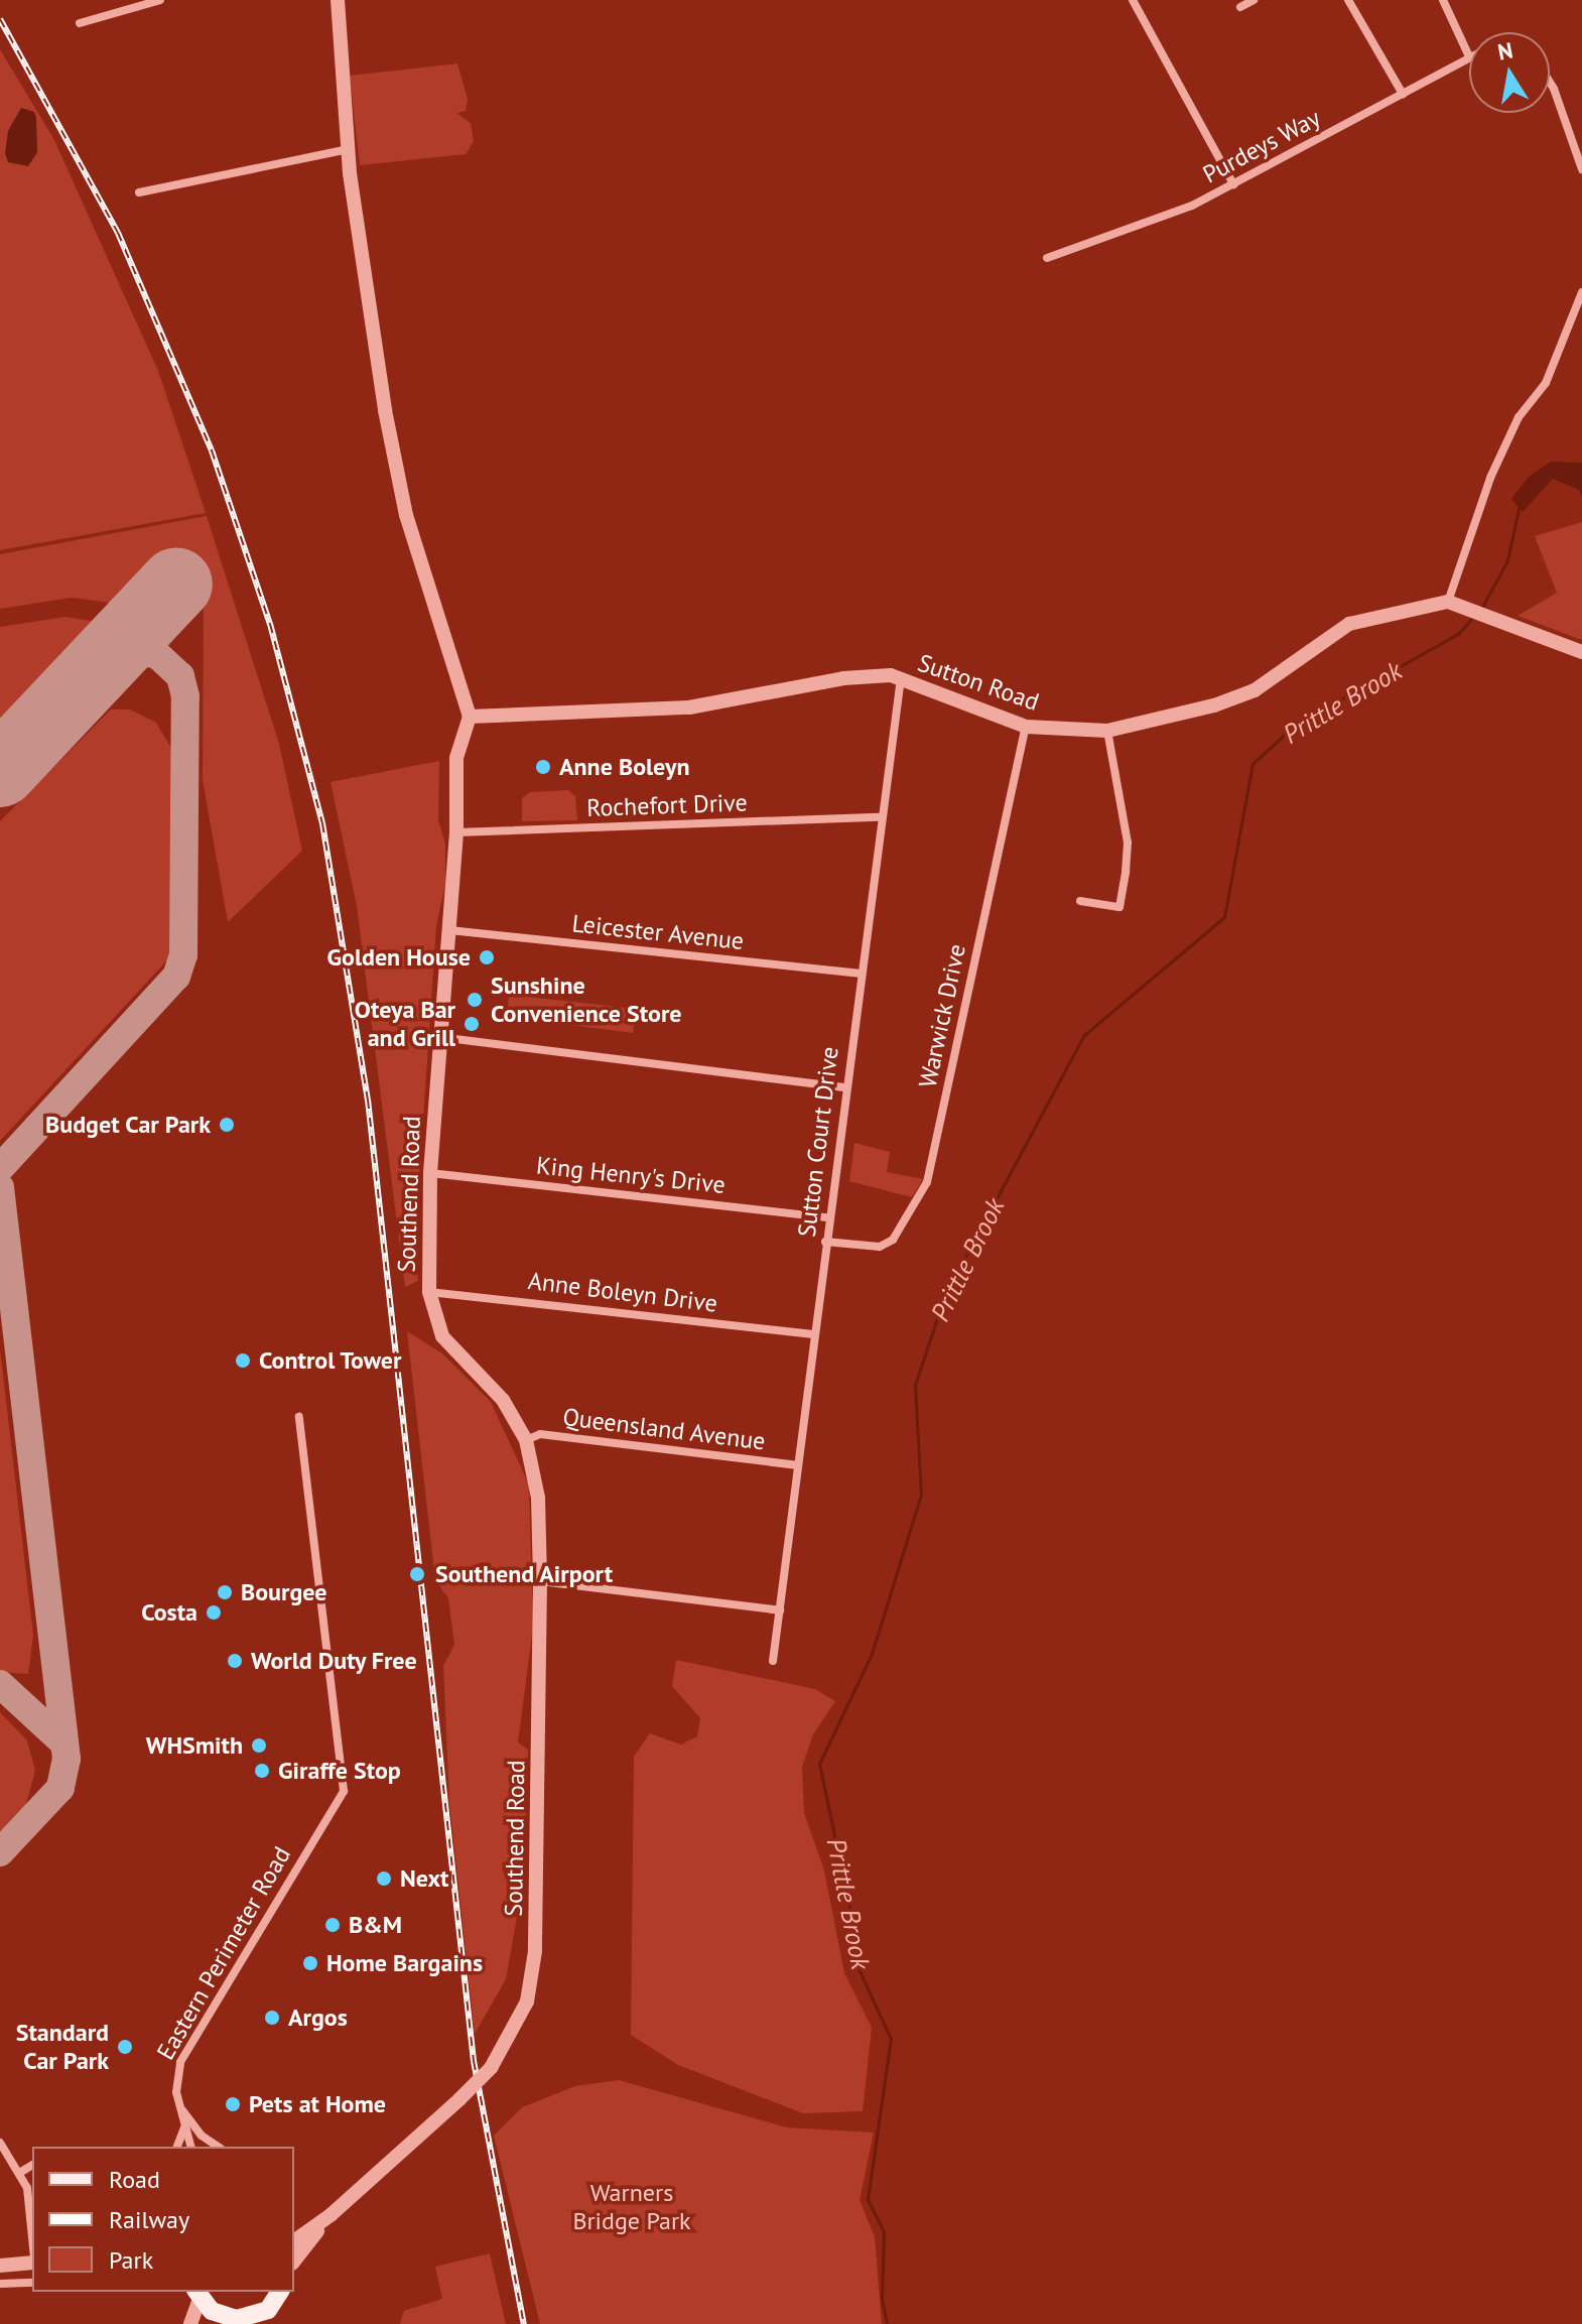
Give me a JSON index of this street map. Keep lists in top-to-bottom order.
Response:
{
  "streets": {
    "street": [
      "Purdeys Way",
      "Sutton Road",
      "Rochefort Drive",
      "Leicester Avenue",
      "Warwick Drive",
      "Sutton Court Drive",
      "King Henry's Drive",
      "Southend Road",
      "Anne Boleyn Drive",
      "Queensland Avenue",
      "Eastern Perimeter Road"
    ]
  },
  "crossings": [
    ["Sutton Road", "Warwick Drive"],
    ["Sutton Road", "Sutton Court Drive"],
    ["Sutton Road", "Southend Road"],
    ["Rochefort Drive", "Sutton Court Drive"],
    ["Rochefort Drive", "Southend Road"],
    ["Leicester Avenue", "Sutton Court Drive"],
    ["Leicester Avenue", "Southend Road"],
    ["Warwick Drive", "Sutton Court Drive"],
    ["Sutton Court Drive", "King Henry's Drive"],
    ["Sutton Court Drive", "Anne Boleyn Drive"],
    ["Sutton Court Drive", "Queensland Avenue"],
    ["King Henry's Drive", "Southend Road"],
    ["Southend Road", "Anne Boleyn Drive"],
    ["Southend Road", "Queensland Avenue"]
  ],
  "water": ["Prittle Brook"],
  "parks": ["Warners Bridge Park"],
  "places": [
    "Anne Boleyn",
    "Golden House",
    "Sunshine Convenience Store",
    "Oteya Bar and Grill",
    "Budget Car Park",
    "Control Tower",
    "Southend Airport",
    "Bourgee",
    "Costa",
    "World Duty Free",
    "WHSmith",
    "Giraffe Stop",
    "Next",
    "B&M",
    "Home Bargains",
    "Argos",
    "Standard Car Park",
    "Pets at Home"
  ],
  "legend": ["Road", "Railway", "Park"],
  "north": "top"
}
